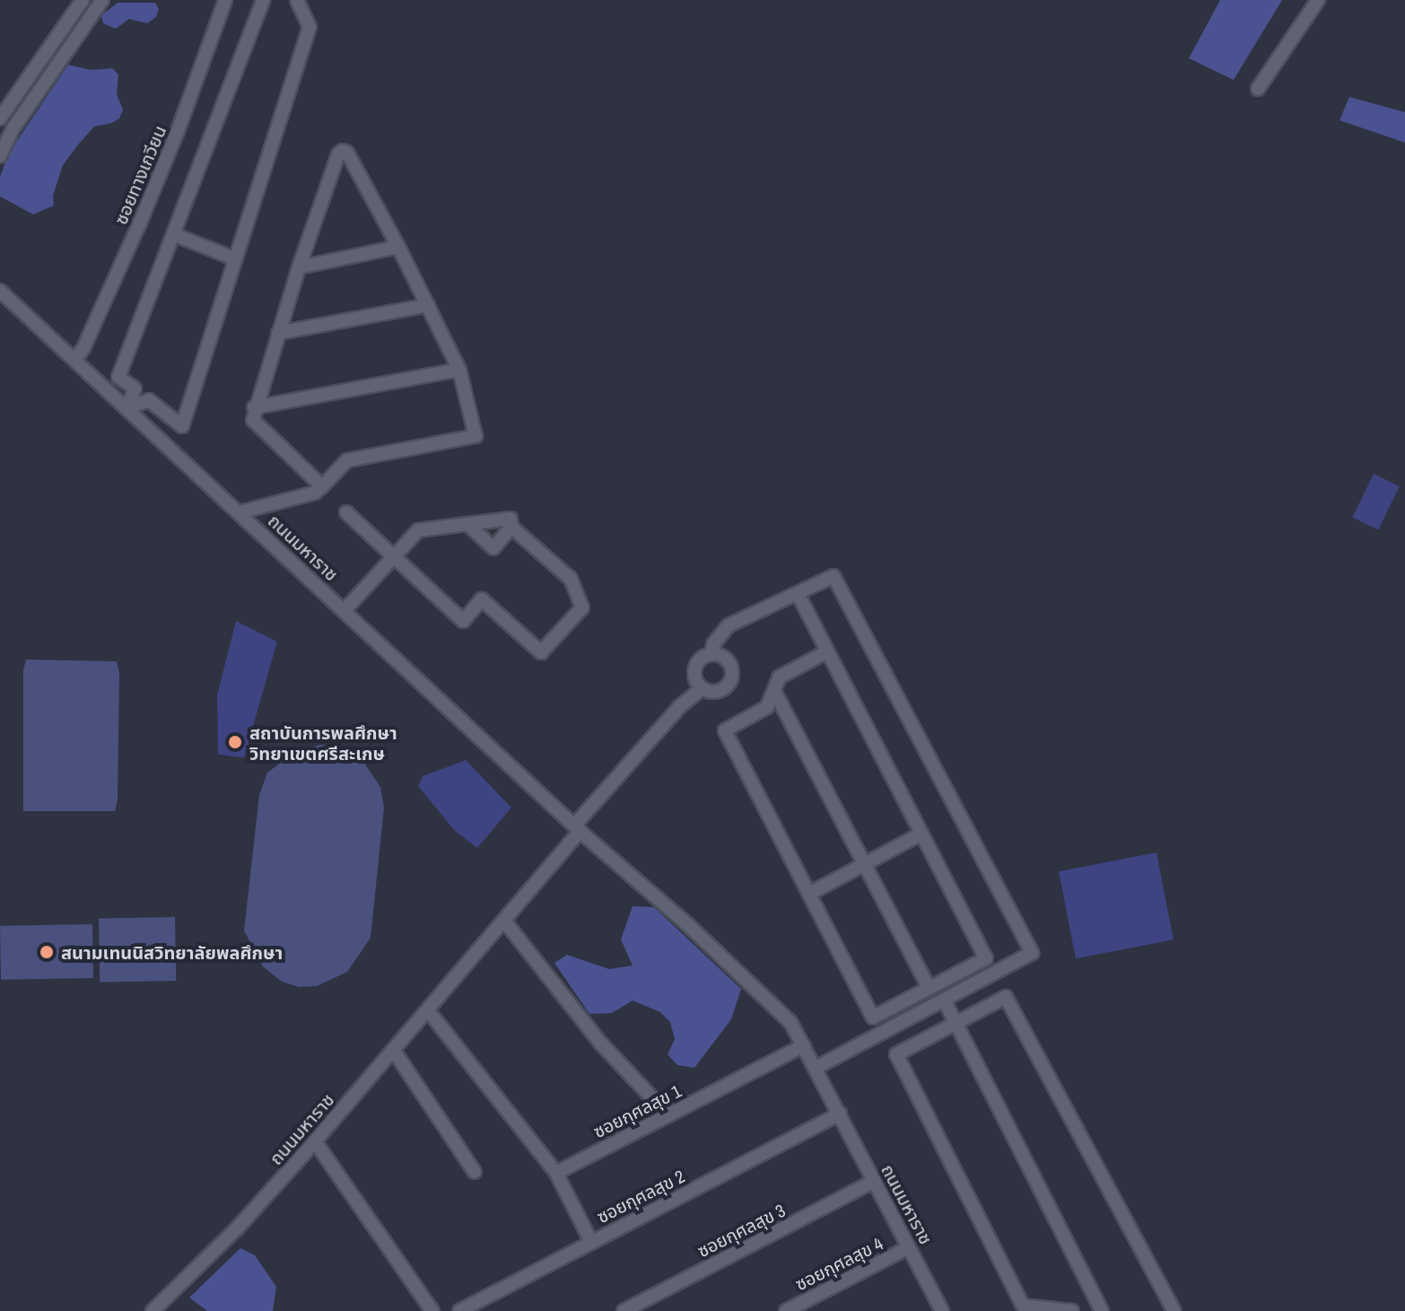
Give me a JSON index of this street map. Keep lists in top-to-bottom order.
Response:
{
  "streets": {
    "street": [
      "ซอยทางเกวียน",
      "ถนนมหาราช",
      "ซอยกุศลสุข 1",
      "ซอยกุศลสุข 2",
      "ซอยกุศลสุข 3",
      "ซอยกุศลสุข 4"
    ]
  },
  "crossings": [
    ["ซอยทางเกวียน", "ถนนมหาราช"],
    ["ถนนมหาราช", "ซอยกุศลสุข 1"],
    ["ถนนมหาราช", "ซอยกุศลสุข 2"],
    ["ถนนมหาราช", "ซอยกุศลสุข 3"],
    ["ถนนมหาราช", "ซอยกุศลสุข 4"]
  ],
  "places": ["สถาบันการพลศึกษา วิทยาเขตศรีสะเกษ", "สนามเทนนิสวิทยาลัยพลศึกษา"]
}
